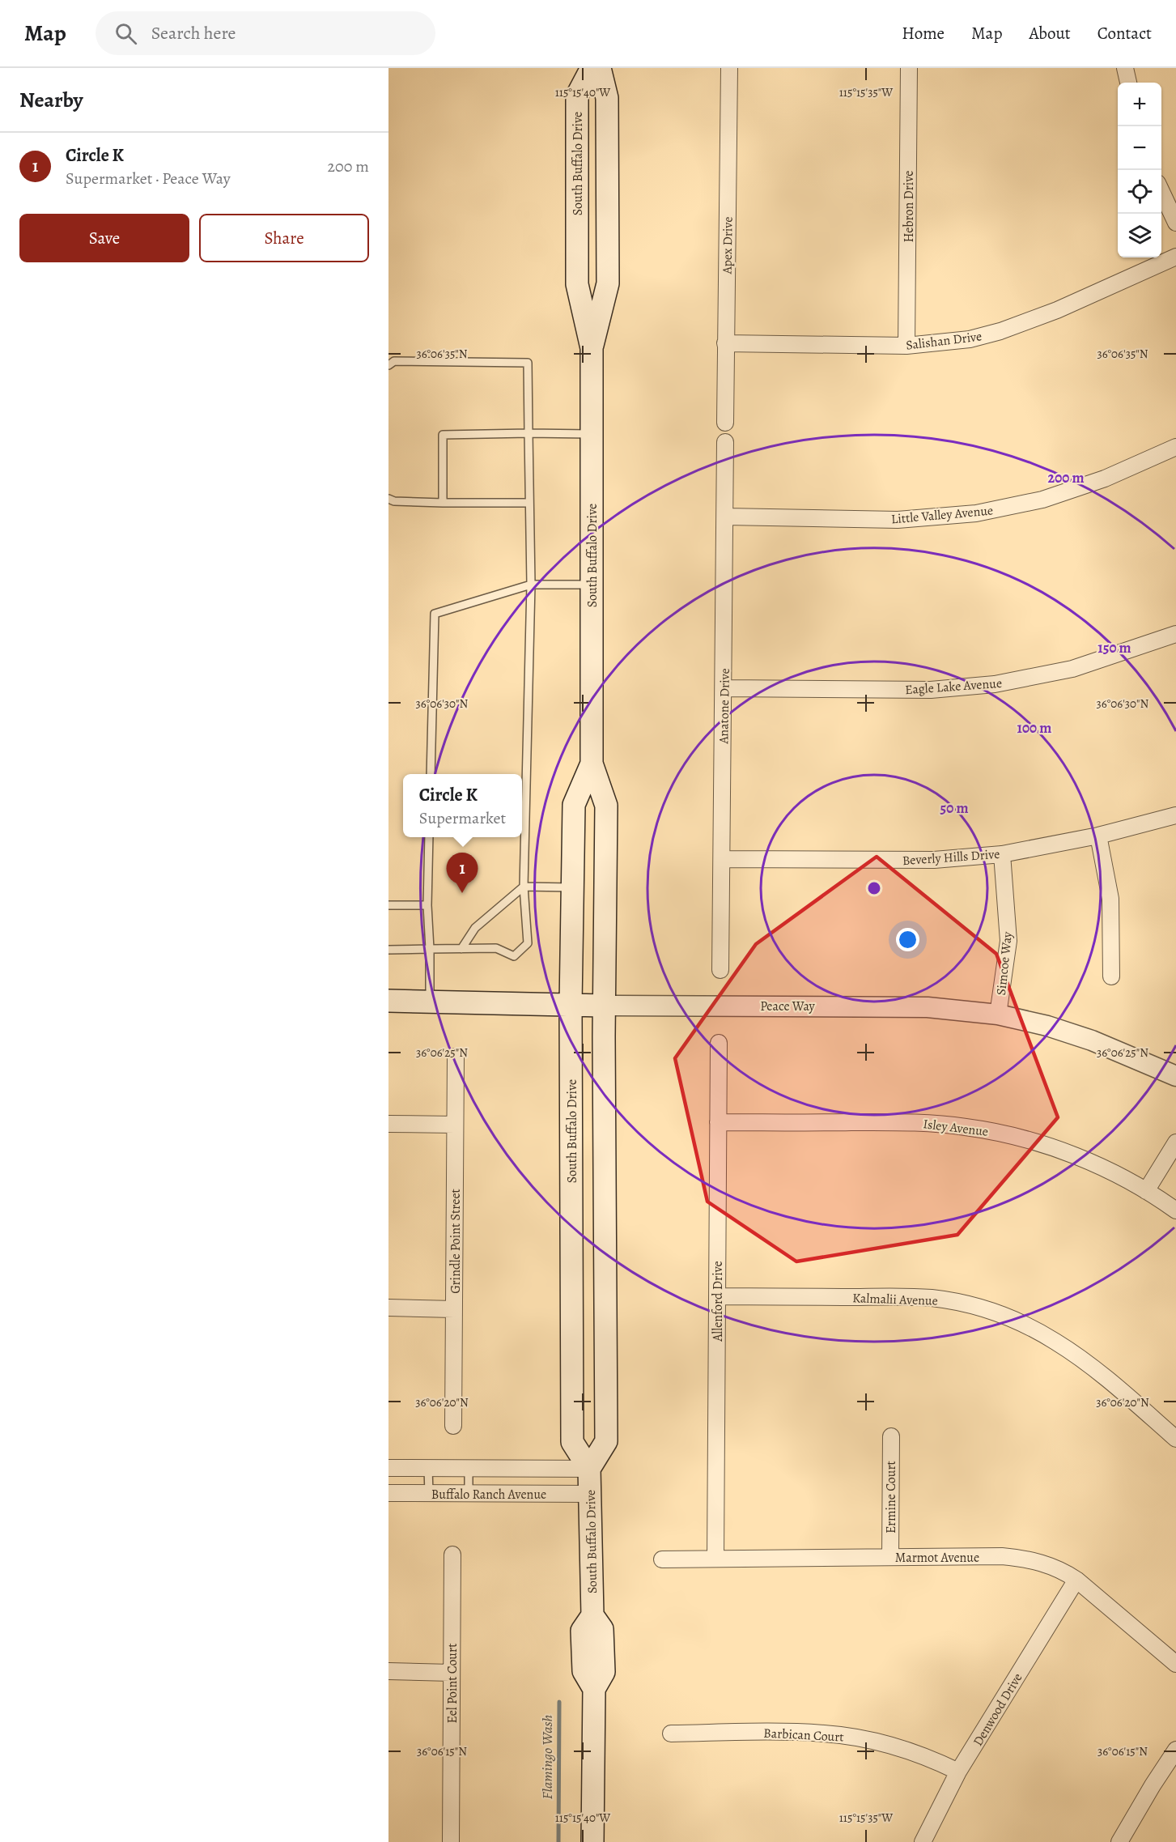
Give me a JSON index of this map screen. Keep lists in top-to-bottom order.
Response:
{
  "streets": {
    "main road": ["South Buffalo Drive", "Peace Way"],
    "street": [
      "Hebron Drive",
      "Apex Drive",
      "Salishan Drive",
      "Little Valley Avenue",
      "Eagle Lake Avenue",
      "Anatone Drive",
      "Beverly Hills Drive",
      "Simcoe Way",
      "Isley Avenue",
      "Grindle Point Street",
      "Kalmalii Avenue",
      "Allenford Drive",
      "Buffalo Ranch Avenue",
      "Ermine Court",
      "Marmot Avenue",
      "Eel Point Court",
      "Denwood Drive",
      "Barbican Court"
    ]
  },
  "crossings": [
    ["South Buffalo Drive", "Peace Way"],
    ["South Buffalo Drive", "Buffalo Ranch Avenue"],
    ["Hebron Drive", "Salishan Drive"],
    ["Apex Drive", "Salishan Drive"],
    ["Little Valley Avenue", "Anatone Drive"],
    ["Eagle Lake Avenue", "Anatone Drive"],
    ["Anatone Drive", "Beverly Hills Drive"],
    ["Beverly Hills Drive", "Simcoe Way"],
    ["Simcoe Way", "Peace Way"],
    ["Isley Avenue", "Allenford Drive"],
    ["Kalmalii Avenue", "Allenford Drive"],
    ["Allenford Drive", "Marmot Avenue"],
    ["Ermine Court", "Marmot Avenue"],
    ["Marmot Avenue", "Denwood Drive"],
    ["Denwood Drive", "Barbican Court"]
  ],
  "water": ["Flamingo Wash"],
  "page": {
    "header": "Map",
    "search": "Search here",
    "nav": [
      "Home",
      "Map",
      "About",
      "Contact"
    ],
    "heading": "Nearby",
    "map_buttons": ["+", "−"],
    "list": [
      {
        "mark": "1",
        "name": "Circle K",
        "note": "Supermarket · Peace Way",
        "value": "200 m"
      }
    ],
    "buttons": ["Save", "Share"],
    "popup": ["Circle K", "Supermarket"],
    "pins": "1"
  },
  "coordinates": [
    "115°15'40\"W",
    "115°15'35\"W",
    "36°06'35\"N",
    "36°06'30\"N",
    "36°06'25\"N",
    "36°06'20\"N",
    "36°06'15\"N"
  ],
  "rings": [
    "200 m",
    "150 m",
    "100 m",
    "50 m"
  ]
}
